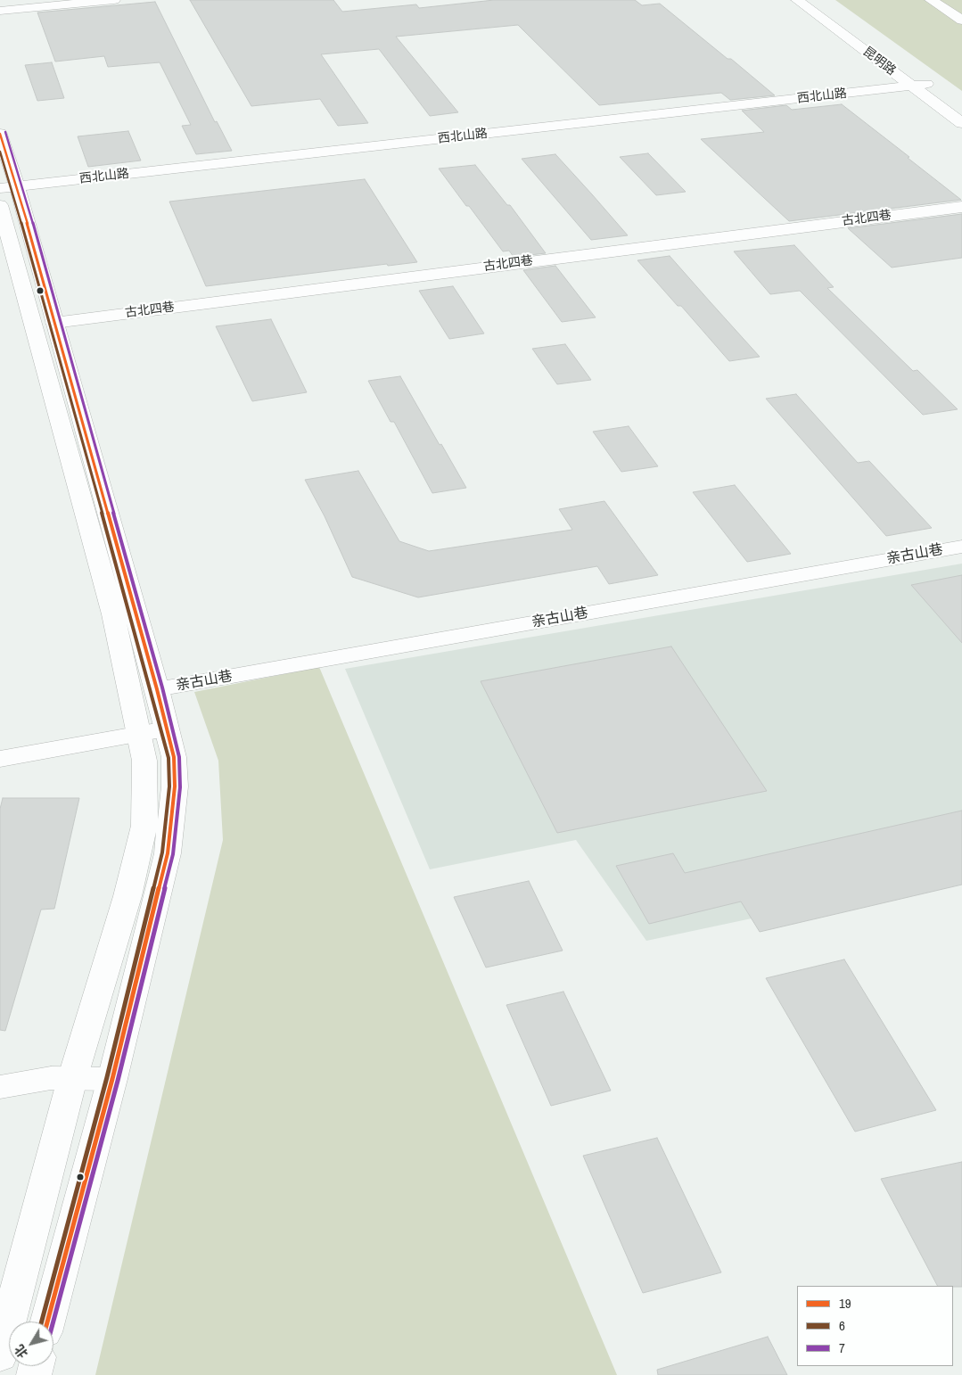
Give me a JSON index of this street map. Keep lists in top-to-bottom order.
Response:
{
  "streets": {
    "main road": [
      "昆明路",
      "西北山路",
      "古北四巷",
      "亲古山巷"
    ]
  },
  "crossings": [
    ["昆明路", "西北山路"]
  ],
  "lines": ["transit line 7", "transit line 19", "transit line 6"],
  "legend": ["19", "6", "7"],
  "north": "bottom left"
}
